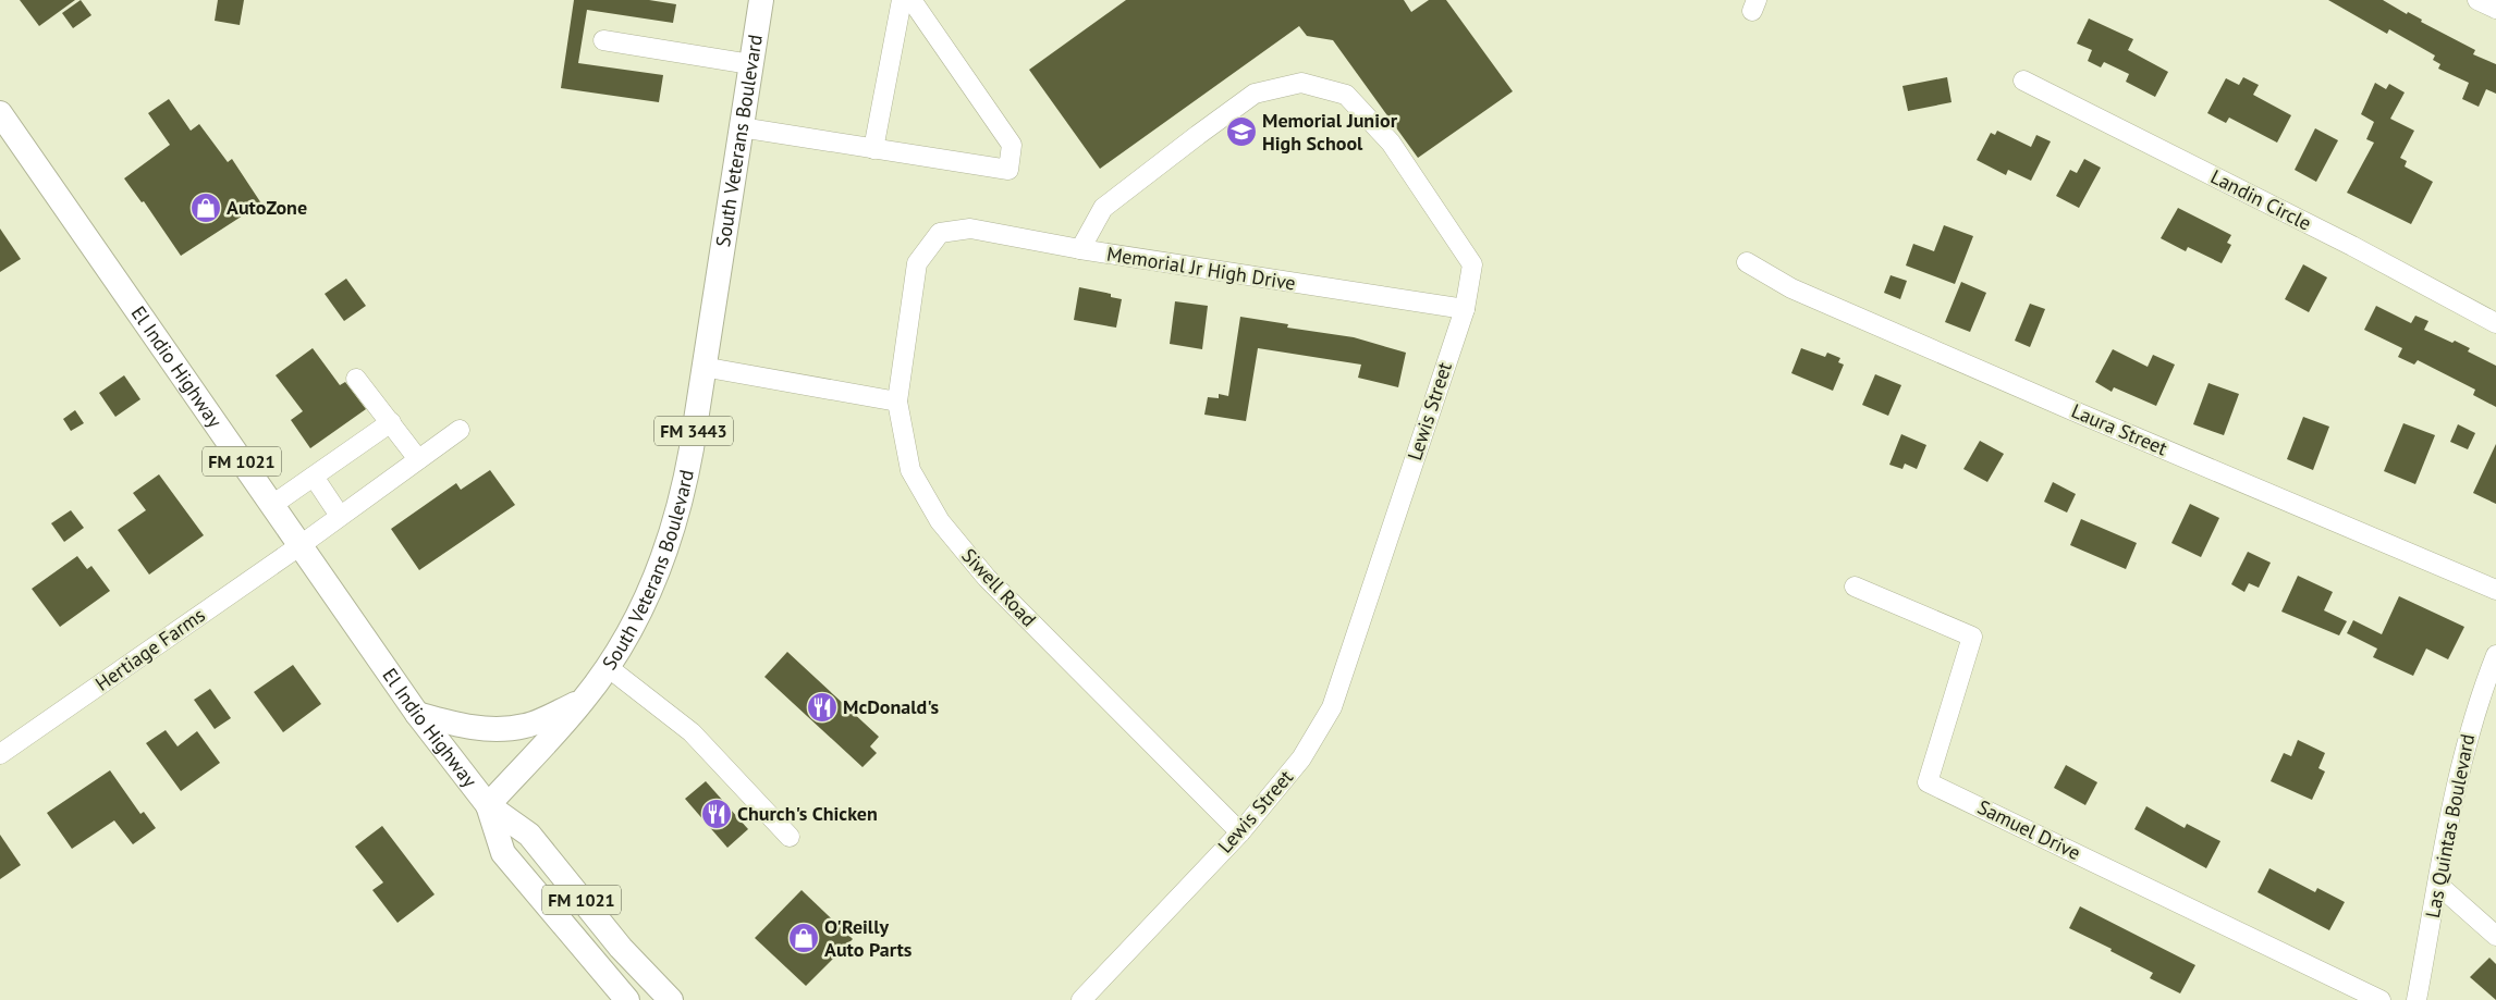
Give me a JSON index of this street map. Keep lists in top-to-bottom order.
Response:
{
  "streets": {
    "main road": [
      "South Veterans Boulevard",
      "El Indio Highway",
      "FM 3443",
      "FM 1021"
    ],
    "street": [
      "Landin Circle",
      "Memorial Jr High Drive",
      "Lewis Street",
      "Laura Street",
      "Siwell Road",
      "Hertiage Farms",
      "Las Quintas Boulevard",
      "Samuel Drive"
    ]
  },
  "crossings": [
    ["South Veterans Boulevard", "El Indio Highway"],
    ["Memorial Jr High Drive", "Lewis Street"],
    ["Memorial Jr High Drive", "Siwell Road"],
    ["El Indio Highway", "Hertiage Farms"],
    ["Lewis Street", "Siwell Road"]
  ],
  "places": {
    "school or university": ["Memorial Junior High School"],
    "shop": ["AutoZone", "O'Reilly Auto Parts"],
    "restaurant": ["McDonald's", "Church's Chicken"]
  }
}
